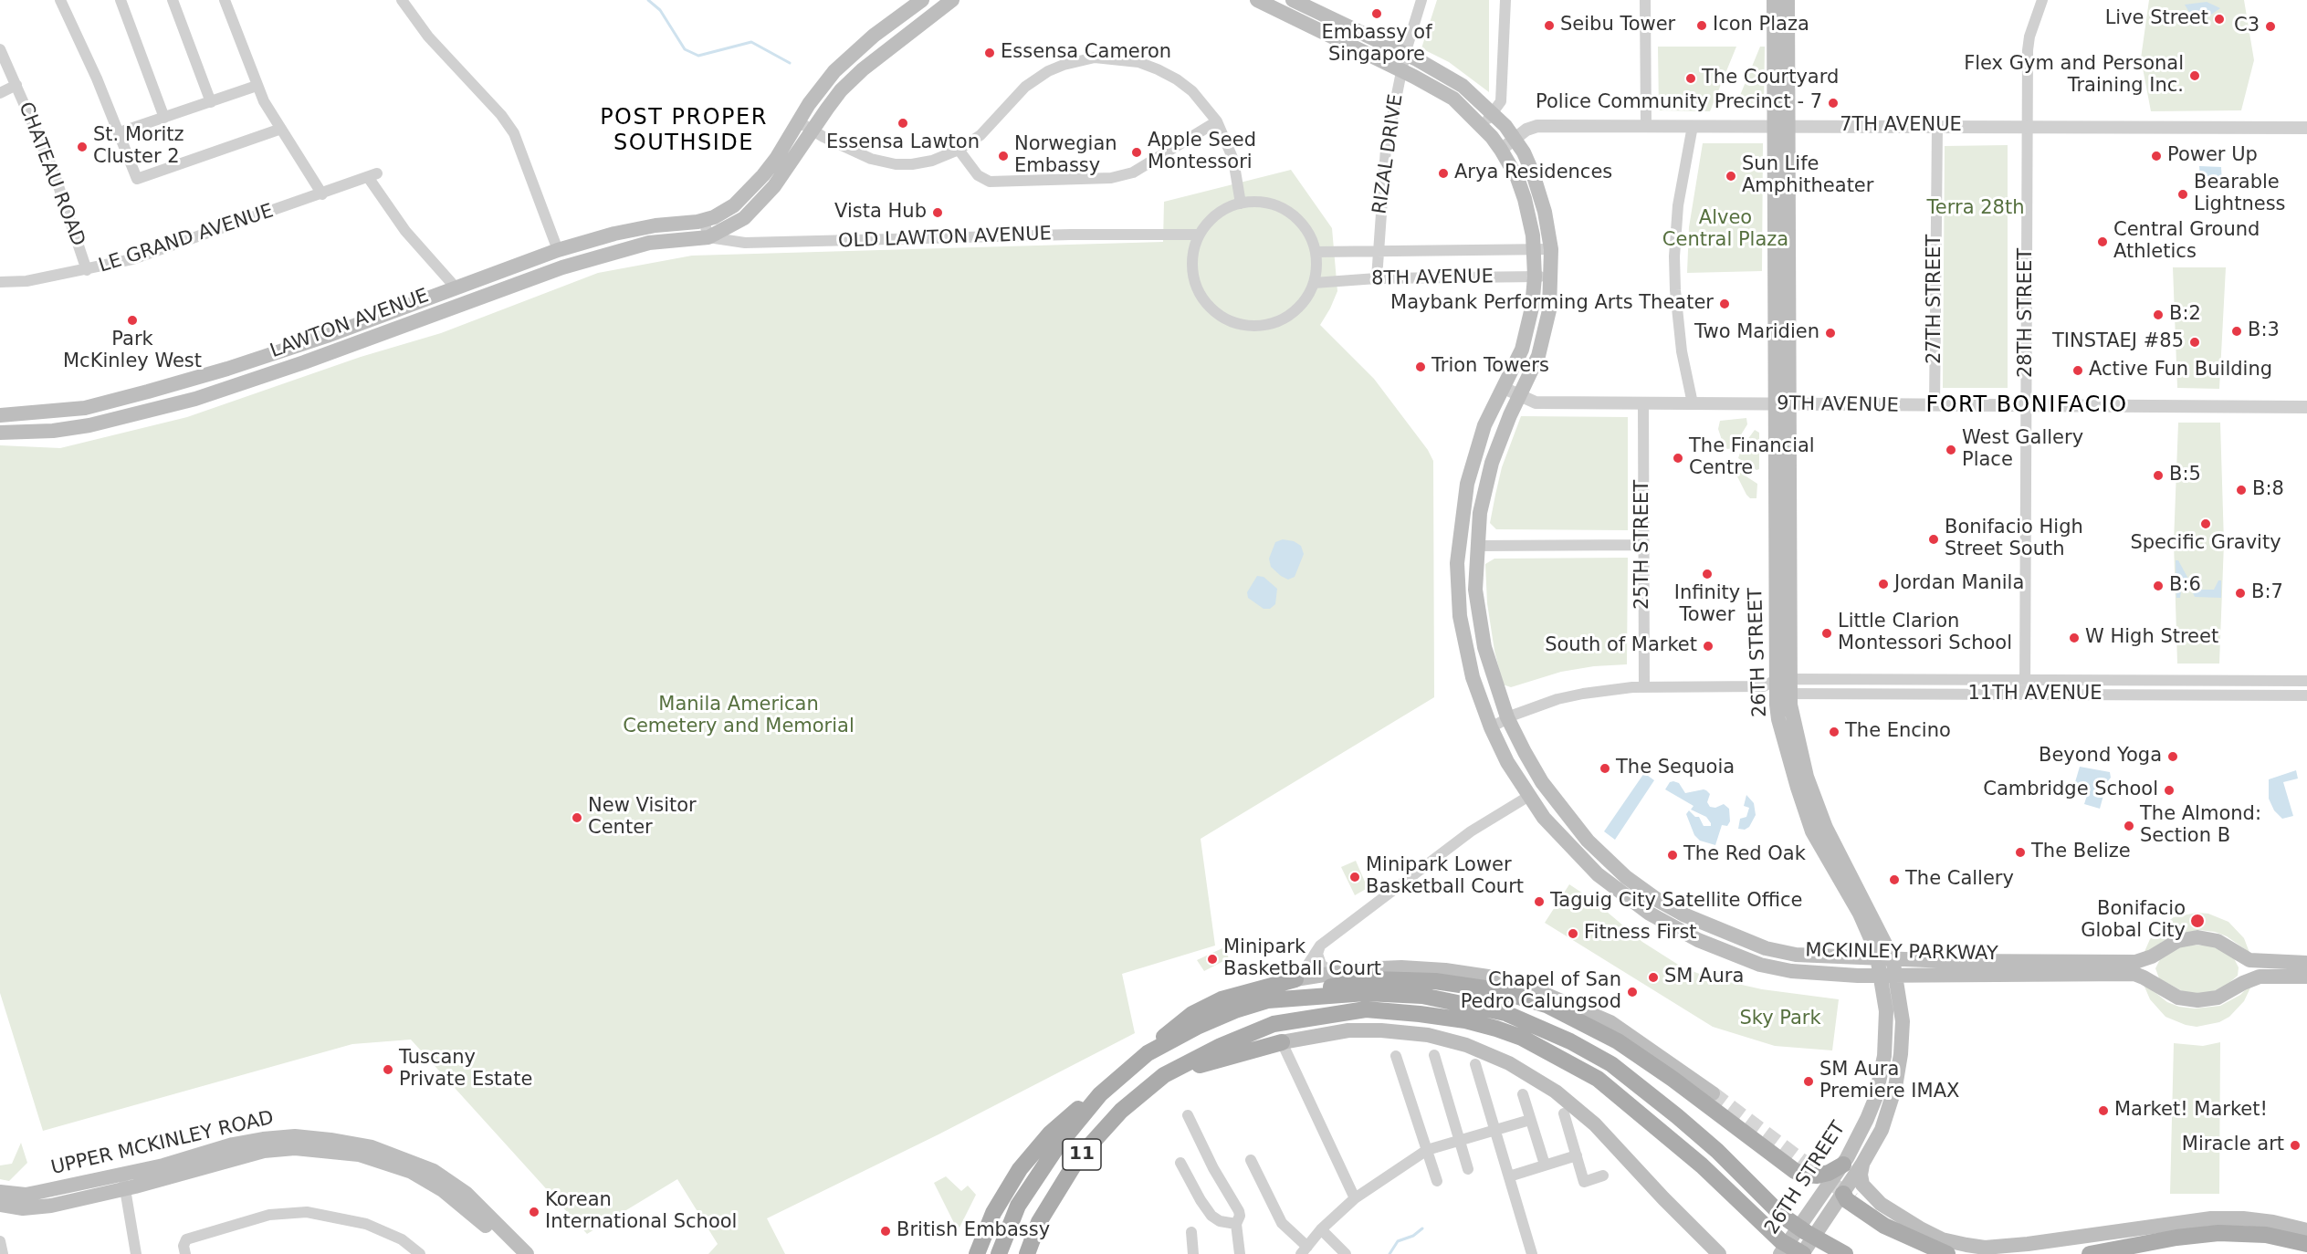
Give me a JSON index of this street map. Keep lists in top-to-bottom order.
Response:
{
  "streets": {
    "main road": [
      "LAWTON AVENUE",
      "26TH STREET",
      "MCKINLEY PARKWAY",
      "UPPER MCKINLEY ROAD",
      "11"
    ],
    "street": [
      "7TH AVENUE",
      "RIZAL DRIVE",
      "CHATEAU ROAD",
      "OLD LAWTON AVENUE",
      "LE GRAND AVENUE",
      "8TH AVENUE",
      "27TH STREET",
      "28TH STREET",
      "9TH AVENUE",
      "25TH STREET",
      "11TH AVENUE"
    ]
  },
  "crossings": [
    ["7TH AVENUE", "27TH STREET"],
    ["7TH AVENUE", "28TH STREET"],
    ["7TH AVENUE", "26TH STREET"],
    ["7TH AVENUE", "MCKINLEY PARKWAY"],
    ["RIZAL DRIVE", "8TH AVENUE"],
    ["RIZAL DRIVE", "MCKINLEY PARKWAY"],
    ["CHATEAU ROAD", "LE GRAND AVENUE"],
    ["OLD LAWTON AVENUE", "8TH AVENUE"],
    ["OLD LAWTON AVENUE", "LAWTON AVENUE"],
    ["LE GRAND AVENUE", "LAWTON AVENUE"],
    ["8TH AVENUE", "MCKINLEY PARKWAY"],
    ["27TH STREET", "9TH AVENUE"],
    ["28TH STREET", "9TH AVENUE"],
    ["28TH STREET", "11TH AVENUE"],
    ["9TH AVENUE", "25TH STREET"],
    ["9TH AVENUE", "26TH STREET"],
    ["9TH AVENUE", "MCKINLEY PARKWAY"],
    ["25TH STREET", "11TH AVENUE"],
    ["26TH STREET", "11TH AVENUE"],
    ["26TH STREET", "MCKINLEY PARKWAY"],
    ["26TH STREET", "11"],
    ["11TH AVENUE", "MCKINLEY PARKWAY"]
  ],
  "districts": ["POST PROPER SOUTHSIDE", "FORT BONIFACIO"],
  "parks": [
    "Terra 28th",
    "Alveo Central Plaza",
    "Manila American Cemetery and Memorial",
    "Sky Park"
  ],
  "places": [
    "Embassy of Singapore",
    "Live Street",
    "Seibu Tower",
    "Icon Plaza",
    "C3",
    "Essensa Cameron",
    "Flex Gym and Personal Training Inc.",
    "The Courtyard",
    "Police Community Precinct - 7",
    "Essensa Lawton",
    "St. Moritz Cluster 2",
    "Apple Seed Montessori",
    "Norwegian Embassy",
    "Power Up",
    "Arya Residences",
    "Sun Life Amphitheater",
    "Bearable Lightness",
    "Vista Hub",
    "Central Ground Athletics",
    "Maybank Performing Arts Theater",
    "B:2",
    "Park McKinley West",
    "B:3",
    "Two Maridien",
    "TINSTAEJ #85",
    "Trion Towers",
    "Active Fun Building",
    "West Gallery Place",
    "The Financial Centre",
    "B:5",
    "B:8",
    "Specific Gravity",
    "Bonifacio High Street South",
    "Infinity Tower",
    "Jordan Manila",
    "B:6",
    "B:7",
    "Little Clarion Montessori School",
    "W High Street",
    "South of Market",
    "The Encino",
    "Beyond Yoga",
    "The Sequoia",
    "Cambridge School",
    "New Visitor Center",
    "The Almond: Section B",
    "The Belize",
    "The Red Oak",
    "Minipark Lower Basketball Court",
    "The Callery",
    "Taguig City Satellite Office",
    "Bonifacio Global City",
    "Fitness First",
    "Minipark Basketball Court",
    "SM Aura",
    "Chapel of San Pedro Calungsod",
    "Tuscany Private Estate",
    "SM Aura Premiere IMAX",
    "Market! Market!",
    "Miracle art",
    "Korean International School",
    "British Embassy"
  ]
}
